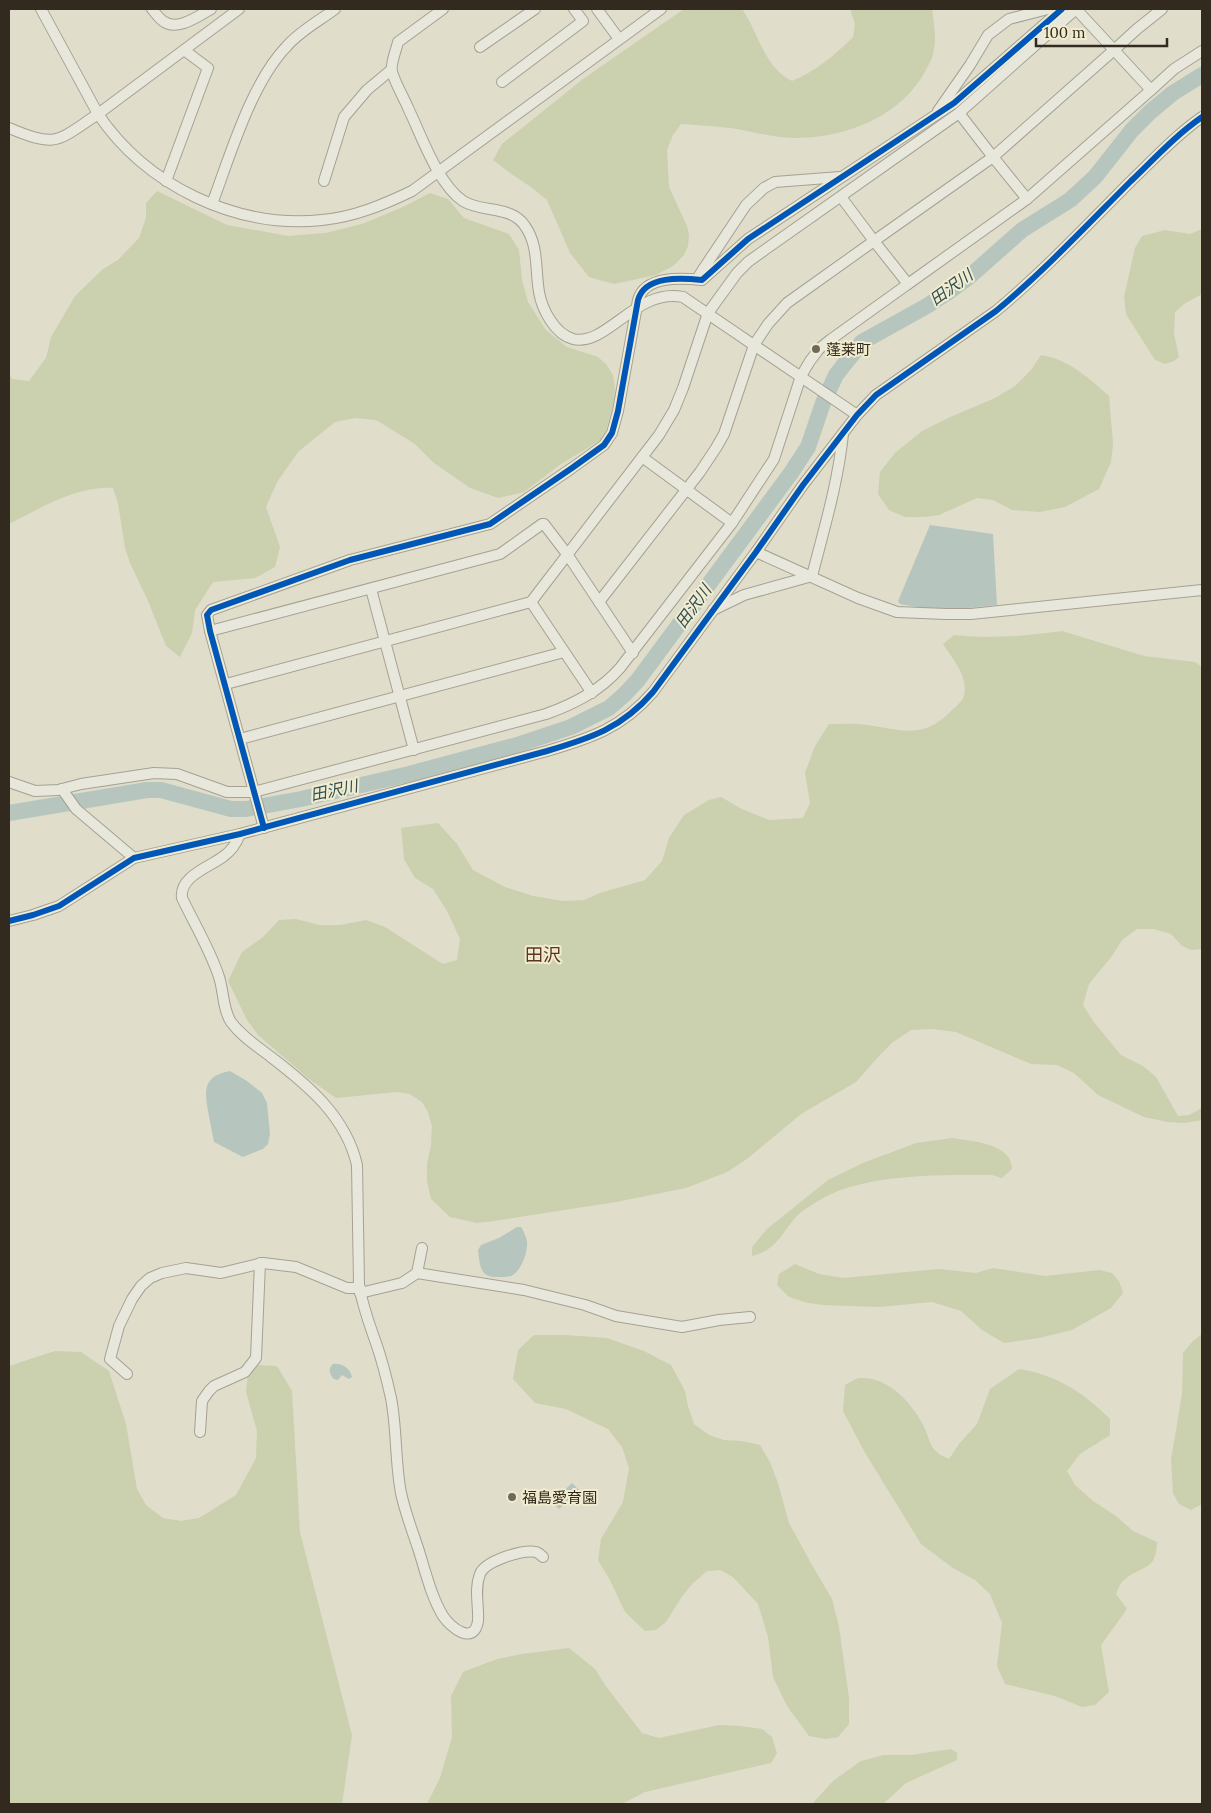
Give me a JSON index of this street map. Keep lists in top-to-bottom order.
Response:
{
  "districts": ["田沢"],
  "water": ["田沢川"],
  "places": ["蓬莱町", "福島愛育園"],
  "scale_bar": "100 m"
}
